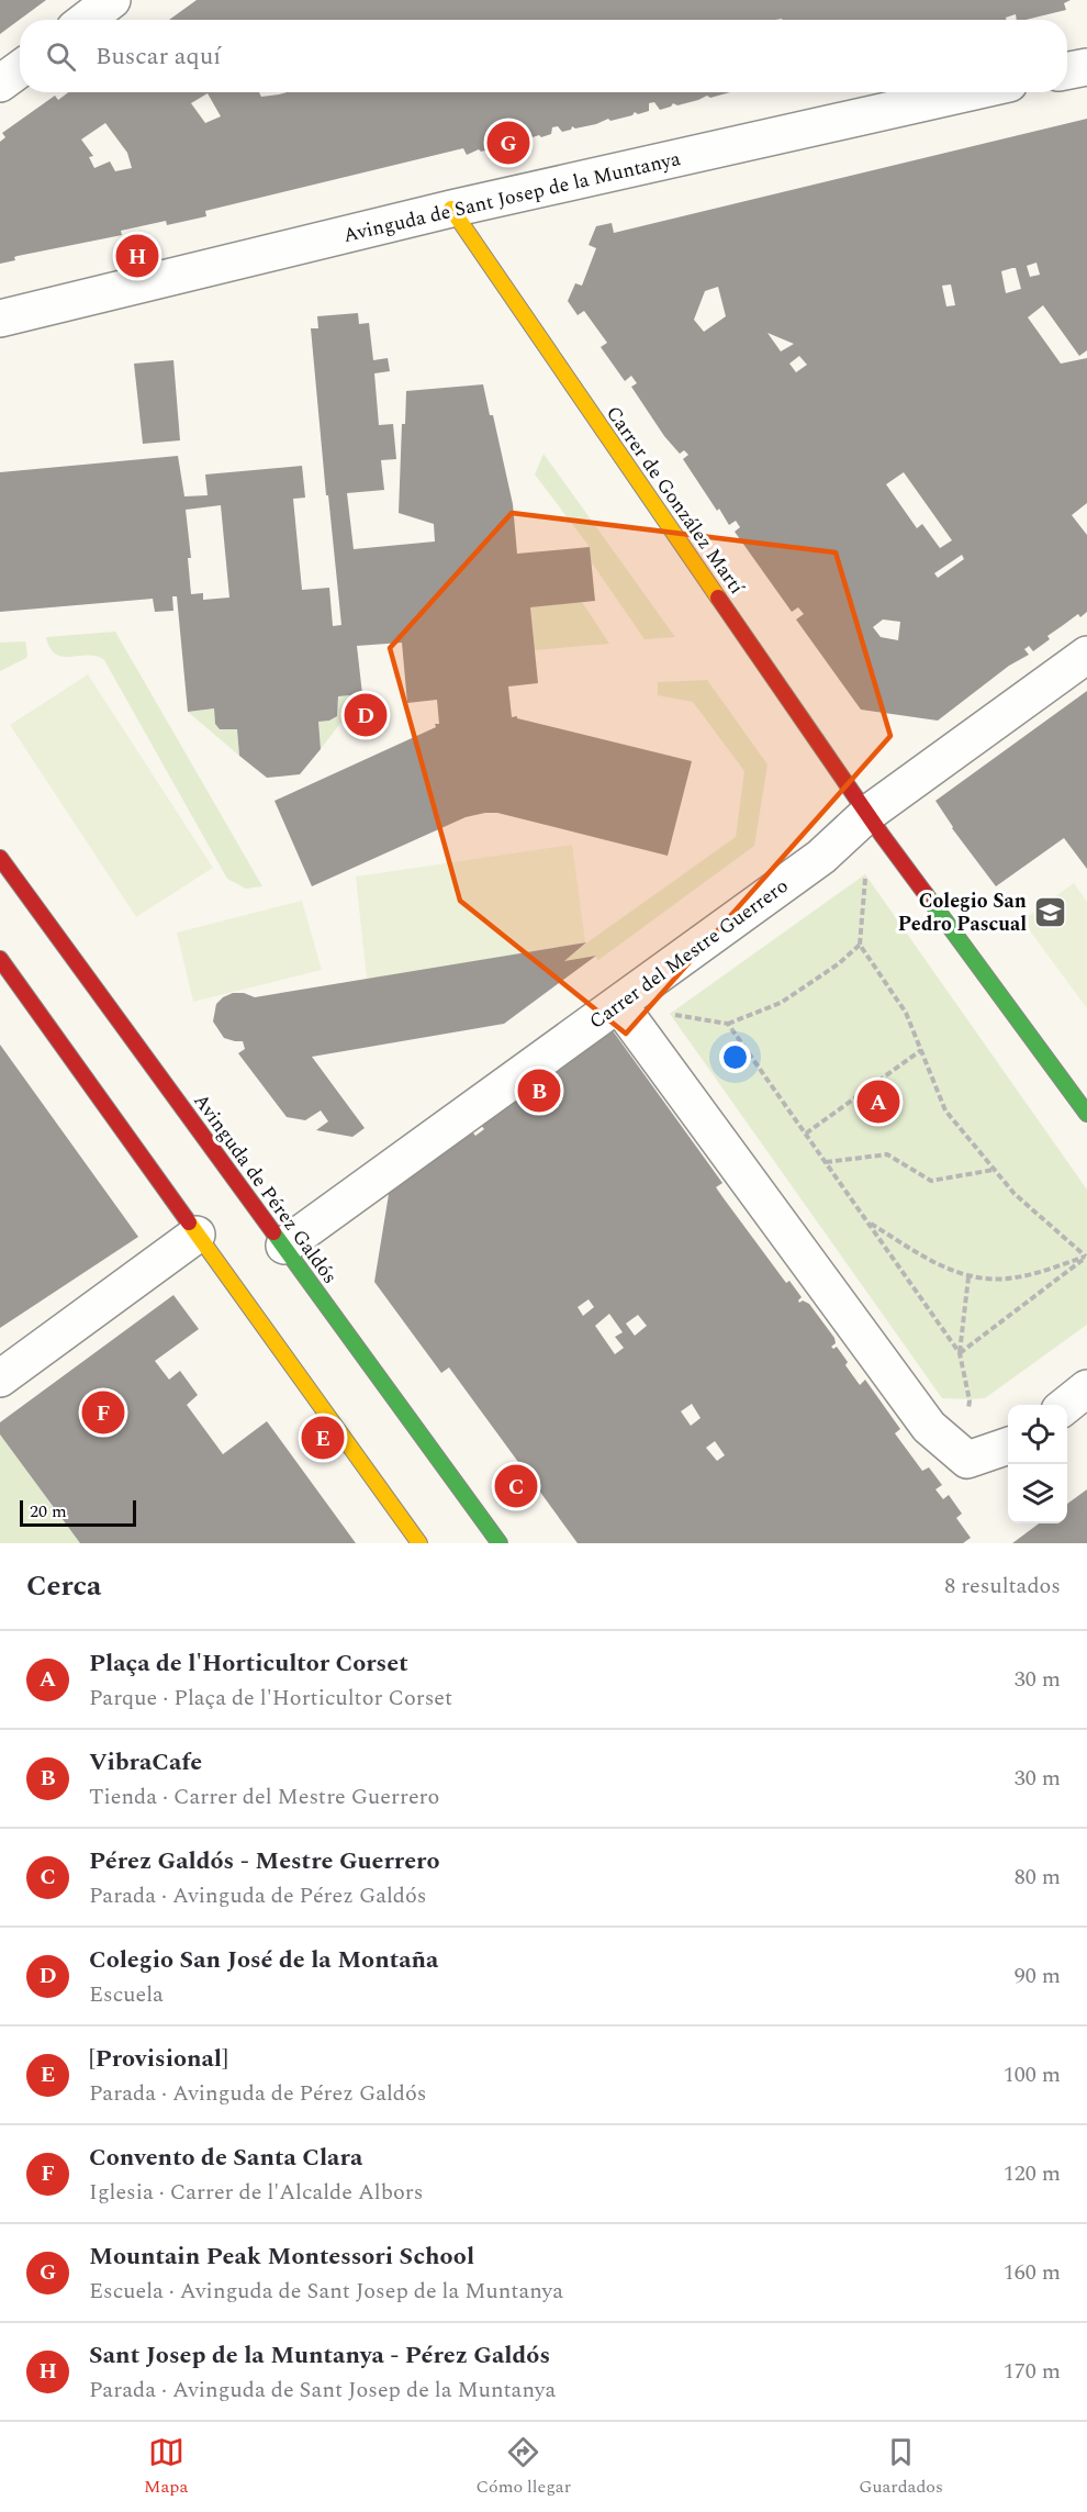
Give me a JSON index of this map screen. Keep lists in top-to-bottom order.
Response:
{
  "streets": {
    "main road": ["Carrer de González Martí", "Avinguda de Pérez Galdós"],
    "street": ["Avinguda de Sant Josep de la Muntanya", "Carrer del Mestre Guerrero"]
  },
  "crossings": [
    ["Avinguda de Sant Josep de la Muntanya", "Carrer de González Martí"],
    ["Carrer de González Martí", "Carrer del Mestre Guerrero"],
    ["Carrer del Mestre Guerrero", "Avinguda de Pérez Galdós"]
  ],
  "places": {
    "school or university": ["Colegio San Pedro Pascual"]
  },
  "scale_bar": "20 m",
  "page": {
    "search": "Buscar aquí",
    "pins": [
      "G",
      "H",
      "D",
      "B",
      "A",
      "F",
      "E",
      "C"
    ],
    "scale": "20 m",
    "heading": ["Cerca", "8 resultados"],
    "list": [
      {
        "mark": "A",
        "name": "Plaça de l'Horticultor Corset",
        "note": "Parque · Plaça de l'Horticultor Corset",
        "value": "30 m"
      },
      {
        "mark": "B",
        "name": "VibraCafe",
        "note": "Tienda · Carrer del Mestre Guerrero",
        "value": "30 m"
      },
      {
        "mark": "C",
        "name": "Pérez Galdós - Mestre Guerrero",
        "note": "Parada · Avinguda de Pérez Galdós",
        "value": "80 m"
      },
      {
        "mark": "D",
        "name": "Colegio San José de la Montaña",
        "note": "Escuela",
        "value": "90 m"
      },
      {
        "mark": "E",
        "name": "[Provisional]",
        "note": "Parada · Avinguda de Pérez Galdós",
        "value": "100 m"
      },
      {
        "mark": "F",
        "name": "Convento de Santa Clara",
        "note": "Iglesia · Carrer de l'Alcalde Albors",
        "value": "120 m"
      },
      {
        "mark": "G",
        "name": "Mountain Peak Montessori School",
        "note": "Escuela · Avinguda de Sant Josep de la Muntanya",
        "value": "160 m"
      },
      {
        "mark": "H",
        "name": "Sant Josep de la Muntanya - Pérez Galdós",
        "note": "Parada · Avinguda de Sant Josep de la Muntanya",
        "value": "170 m"
      }
    ],
    "nav": ["Mapa", "Cómo llegar", "Guardados"]
  }
}
